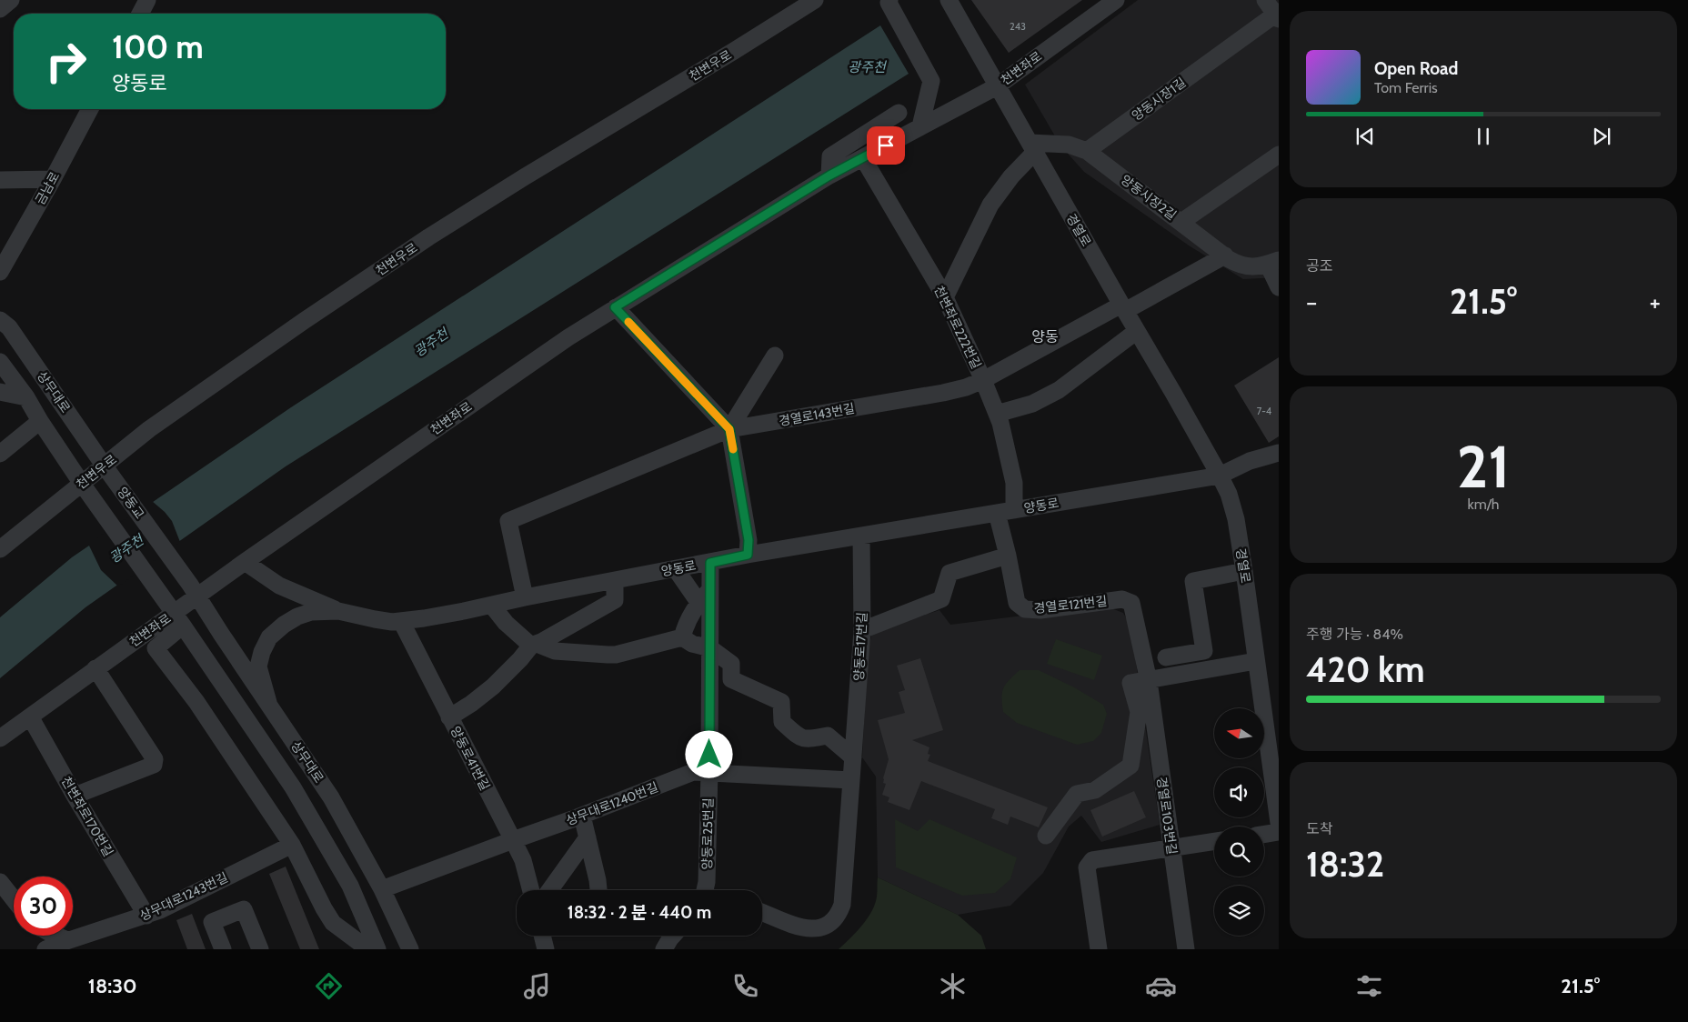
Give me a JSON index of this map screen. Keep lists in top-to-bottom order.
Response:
{
  "streets": {
    "street": [
      "천변우로",
      "천변좌로",
      "양동시장1길",
      "금남로",
      "양동시장2길",
      "경열로",
      "천변좌로222번길",
      "상무대로",
      "경열로143번길",
      "양동교",
      "양동로",
      "경열로121번길",
      "양동로17번길",
      "양동로41번길",
      "상무대로1240번길",
      "경열로103번길",
      "천변좌로170번길",
      "양동로25번길",
      "상무대로1243번길"
    ]
  },
  "crossings": [
    ["천변우로", "상무대로"],
    ["천변우로", "양동교"],
    ["천변좌로", "경열로"],
    ["천변좌로", "천변좌로222번길"],
    ["천변좌로", "상무대로"],
    ["천변좌로", "양동교"],
    ["천변좌로", "천변좌로170번길"],
    ["양동시장1길", "양동시장2길"],
    ["경열로", "경열로143번길"],
    ["경열로", "양동로"],
    ["천변좌로222번길", "경열로143번길"],
    ["천변좌로222번길", "양동로"],
    ["상무대로", "양동교"],
    ["상무대로", "양동로"],
    ["상무대로", "상무대로1240번길"],
    ["경열로143번길", "양동로"],
    ["양동로", "양동로17번길"],
    ["양동로", "양동로41번길"],
    ["양동로", "양동로25번길"],
    ["경열로121번길", "경열로103번길"],
    ["양동로17번길", "상무대로1240번길"],
    ["양동로41번길", "상무대로1240번길"],
    ["상무대로1240번길", "양동로25번길"],
    ["천변좌로170번길", "상무대로1243번길"]
  ],
  "districts": ["양동"],
  "water": ["광주천"],
  "house_numbers": ["243", "7-4"],
  "north": "left",
  "page": {
    "turn": ["100 m", "양동로"],
    "song": ["Open Road", "Tom Ferris"],
    "tile": [
      "공조",
      ["21", "km/h"],
      ["주행 가능 · 84%", "420 km"],
      ["도착", "18:32"]
    ],
    "heat": ["−", "21.5°", "+"],
    "limit": "30",
    "trip": "18:32 · 2 분 · 440 m",
    "tabs": ["18:30", "21.5°"]
  }
}
